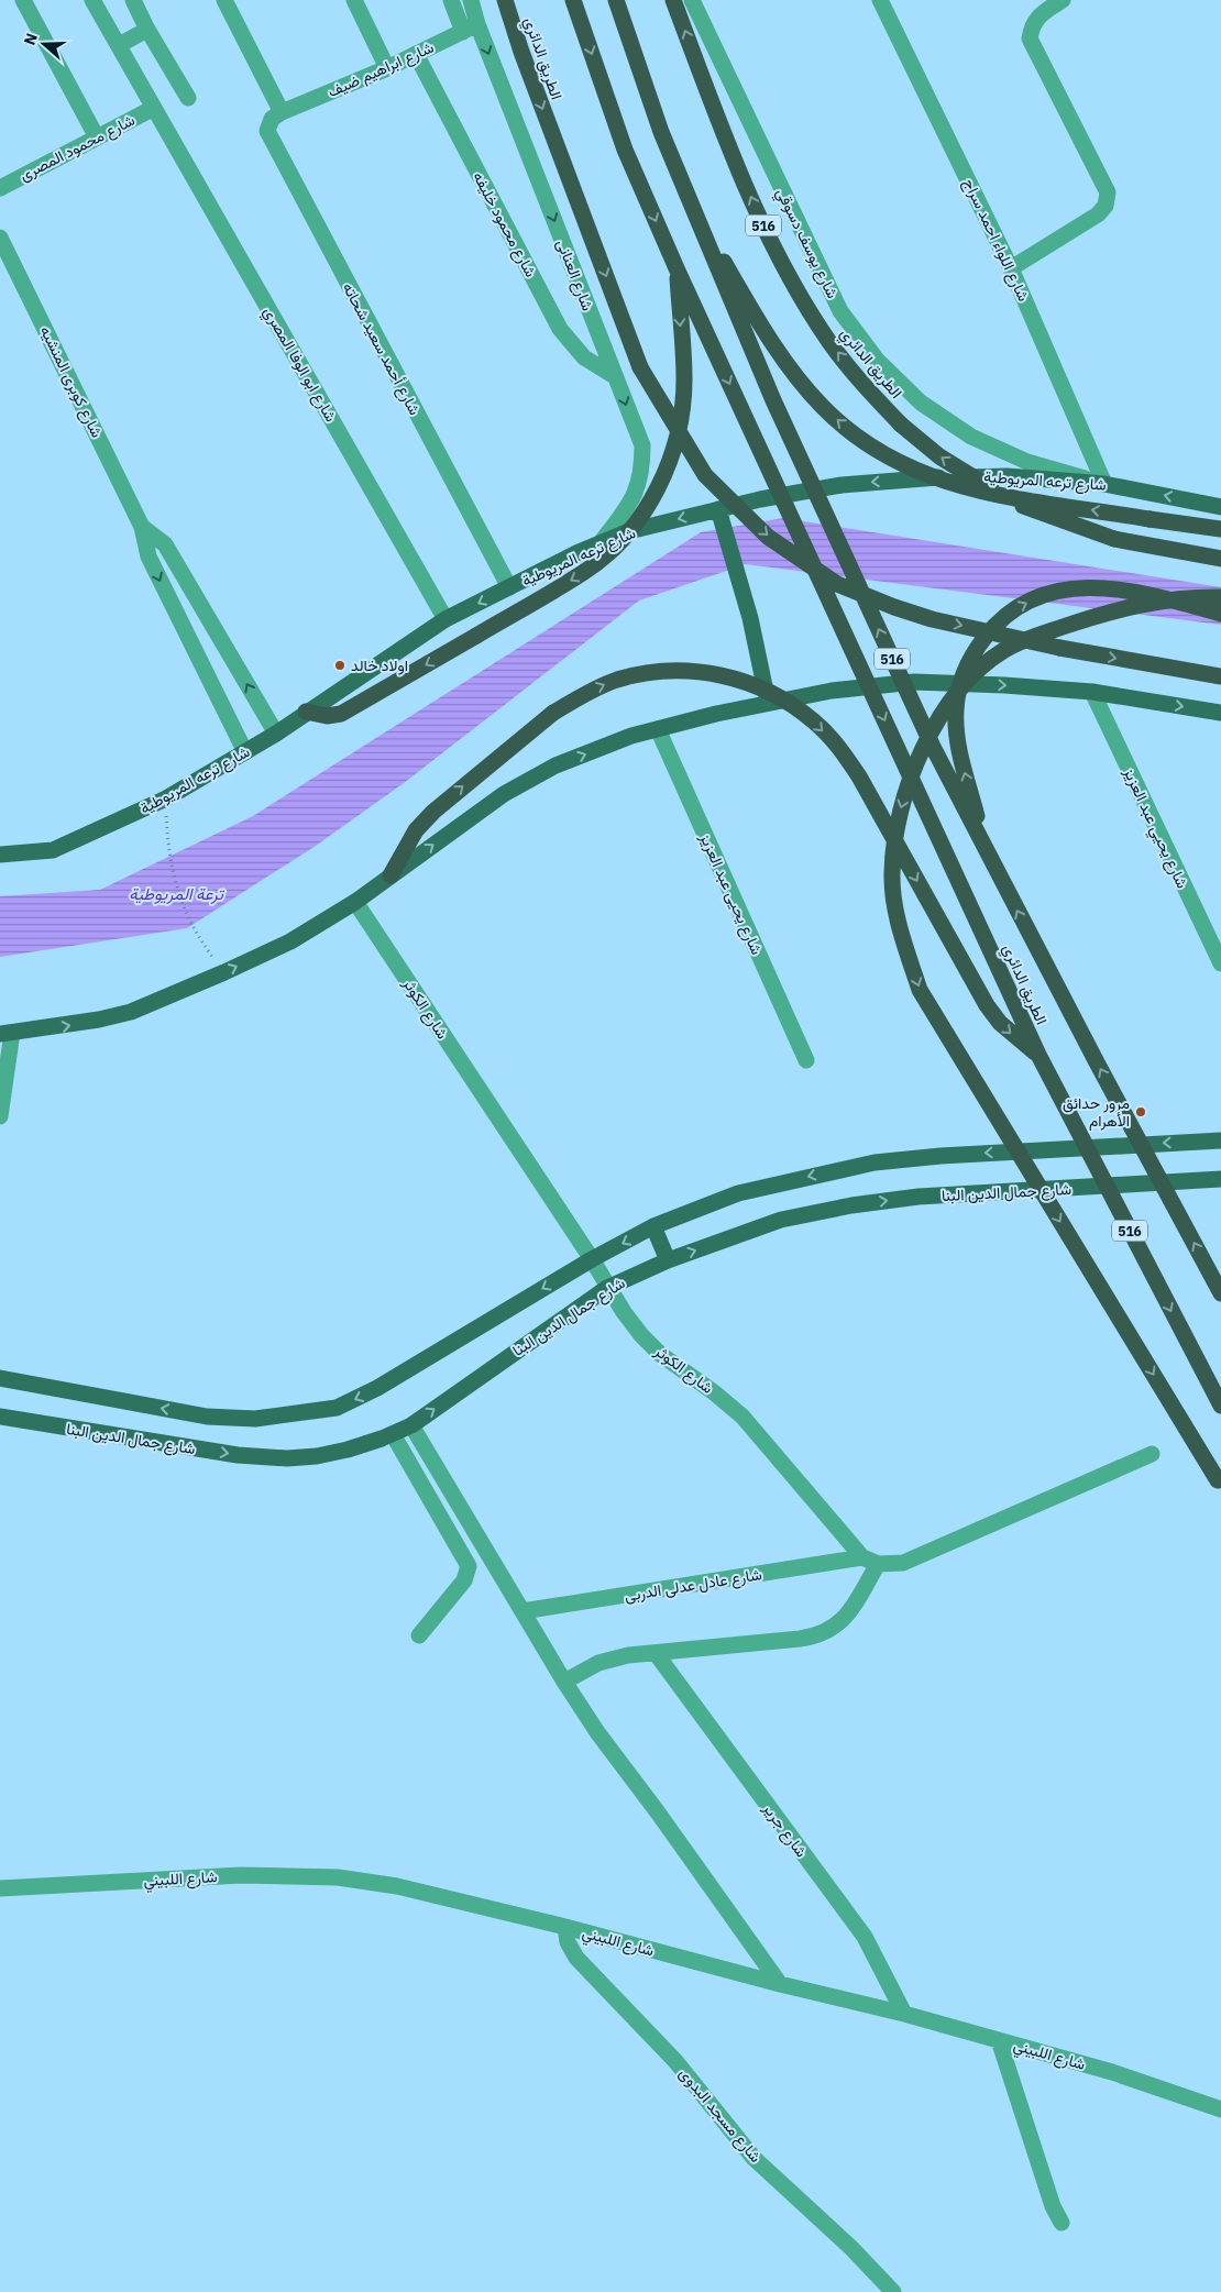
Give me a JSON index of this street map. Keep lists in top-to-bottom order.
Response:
{
  "streets": {
    "highway": ["الطريق الدائري", "516"],
    "main road": ["شارع ترعه المريوطية", "شارع جمال الدين البنا"],
    "street": [
      "شارع ابراهيم ضيف",
      "شارع محمود المصرى",
      "شارع محمود خليفه",
      "شارع اللواء احمد سراج",
      "شارع يوسف دسوقي",
      "شارع العنانى",
      "شارع أحمد سعيد شحاته",
      "شارع ابو الوفا المصري",
      "شارع كوبرى المنشيه",
      "شارع يحيي عبد العزيز",
      "شارع يحيى عبد العزيز",
      "شارع الكوثر",
      "شارع عادل عدلى الدربى",
      "شارع جرير",
      "شارع اللبيني",
      "شارع مسجد البدوى"
    ]
  },
  "crossings": [
    ["شارع ابراهيم ضيف", "شارع محمود خليفه"],
    ["شارع ابراهيم ضيف", "شارع العنانى"],
    ["شارع ابراهيم ضيف", "شارع أحمد سعيد شحاته"],
    ["شارع محمود المصرى", "شارع ابو الوفا المصري"],
    ["شارع محمود خليفه", "شارع العنانى"],
    ["شارع اللواء احمد سراج", "شارع يوسف دسوقي"],
    ["شارع اللواء احمد سراج", "شارع ترعه المريوطية"],
    ["شارع يوسف دسوقي", "شارع ترعه المريوطية"],
    ["شارع العنانى", "شارع ترعه المريوطية"],
    ["شارع أحمد سعيد شحاته", "شارع ترعه المريوطية"],
    ["شارع ابو الوفا المصري", "شارع ترعه المريوطية"],
    ["شارع كوبرى المنشيه", "شارع ترعه المريوطية"],
    ["شارع الكوثر", "شارع جمال الدين البنا"],
    ["شارع الكوثر", "شارع عادل عدلى الدربى"],
    ["شارع جرير", "شارع اللبيني"],
    ["شارع اللبيني", "شارع مسجد البدوى"]
  ],
  "one_way": ["شارع العنانى", "شارع ترعه المريوطية"],
  "water": ["ترعة المريوطية"],
  "places": ["اولاد خالد", "مرور حدائق الأهرام"],
  "north": "left"
}
